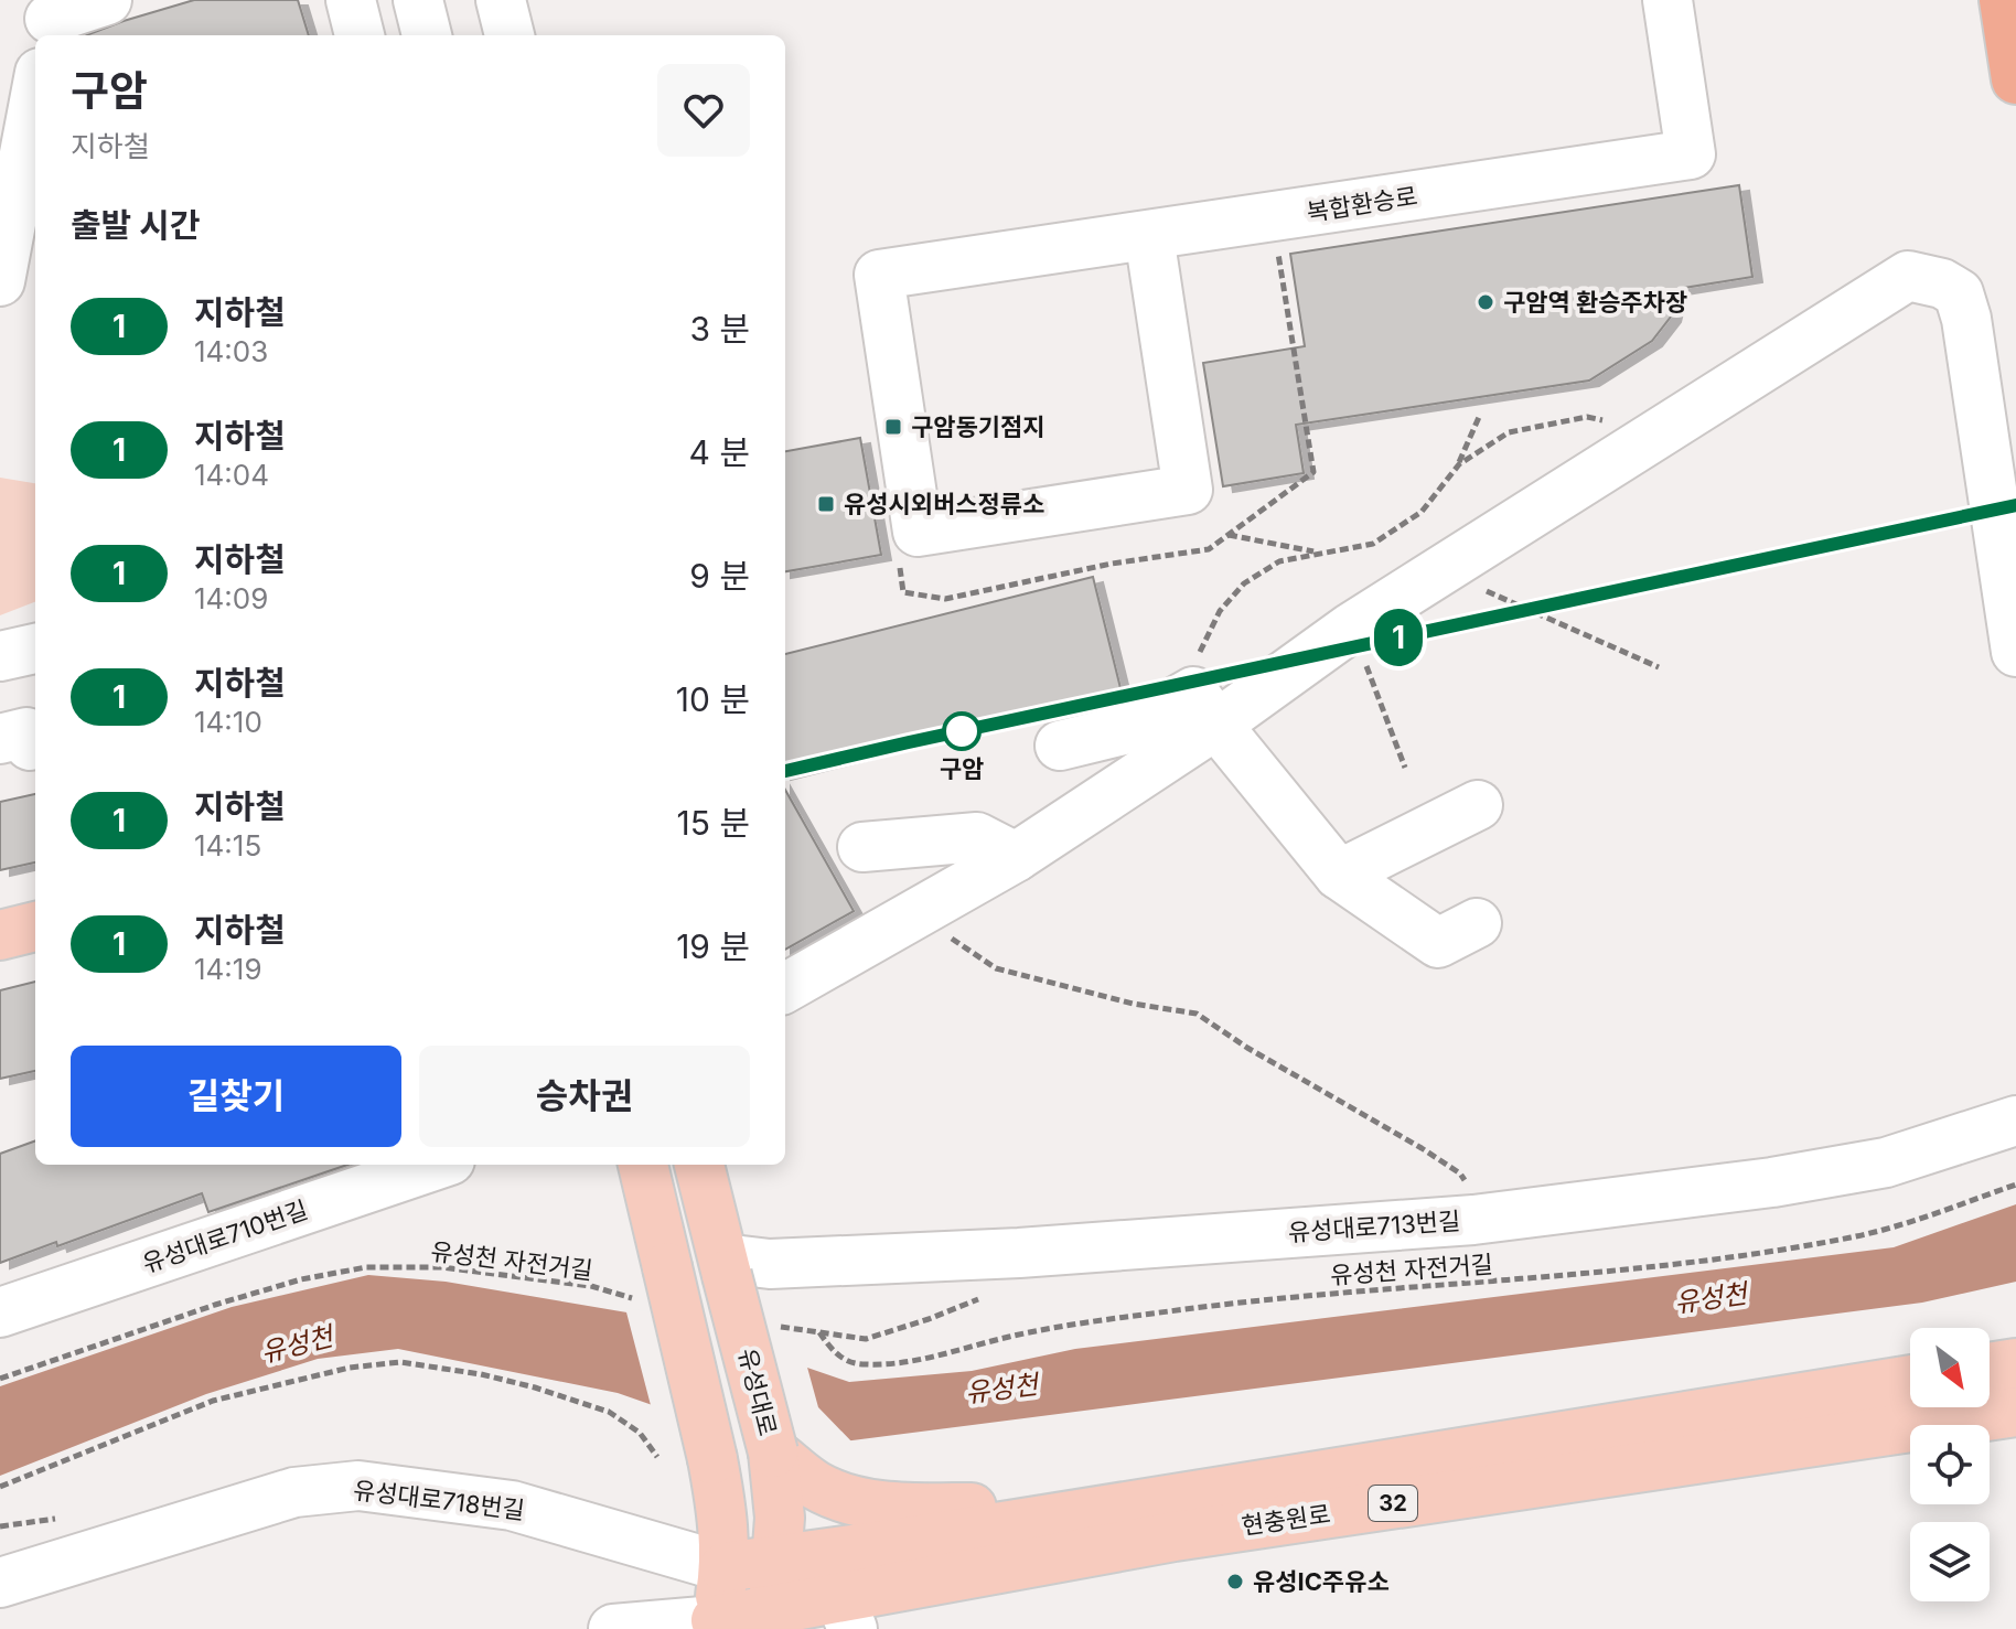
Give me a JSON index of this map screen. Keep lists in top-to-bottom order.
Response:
{
  "streets": {
    "main road": ["유성대로", "32", "현충원로"],
    "street": [
      "복합환승로",
      "유성대로713번길",
      "유성대로710번길",
      "유성대로718번길"
    ],
    "path": ["유성천 자전거길"]
  },
  "crossings": [
    ["유성대로713번길", "유성대로"],
    ["유성대로", "현충원로"]
  ],
  "water": ["유성천"],
  "places": {
    "other": ["구암역 환승주차장", "구암", "유성IC주유소"],
    "transit": ["구암동기점지", "유성시외버스정류소"]
  },
  "lines": ["metro line 1"],
  "north": "bottom right",
  "page": {
    "on_map": "1",
    "heading": [
      ["구암", "지하철"],
      "출발 시간"
    ],
    "list": [
      {
        "mark": "1",
        "name": "지하철",
        "note": "14:03",
        "value": "3 분"
      },
      {
        "mark": "1",
        "name": "지하철",
        "note": "14:04",
        "value": "4 분"
      },
      {
        "mark": "1",
        "name": "지하철",
        "note": "14:09",
        "value": "9 분"
      },
      {
        "mark": "1",
        "name": "지하철",
        "note": "14:10",
        "value": "10 분"
      },
      {
        "mark": "1",
        "name": "지하철",
        "note": "14:15",
        "value": "15 분"
      },
      {
        "mark": "1",
        "name": "지하철",
        "note": "14:19",
        "value": "19 분"
      }
    ],
    "buttons": ["길찾기", "승차권"]
  }
}
